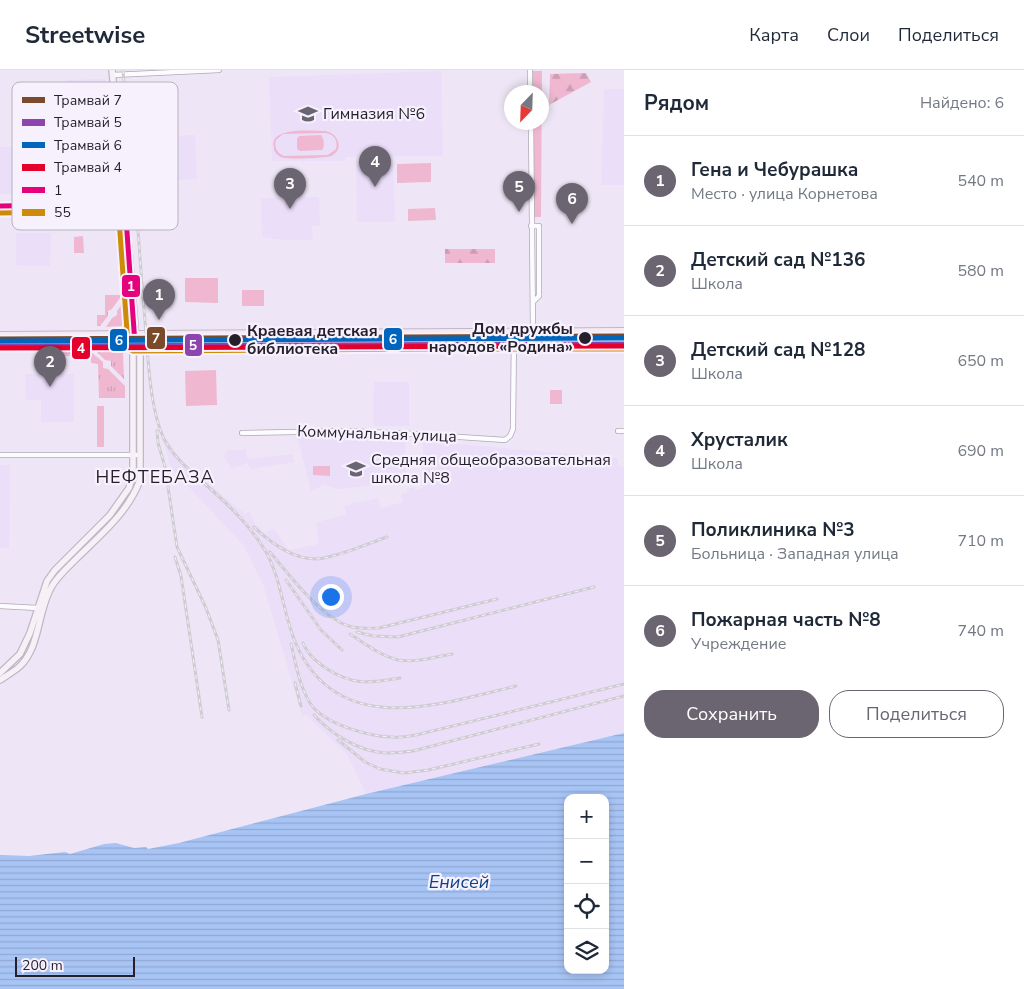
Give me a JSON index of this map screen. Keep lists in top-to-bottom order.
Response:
{
  "streets": {
    "street": ["Коммунальная улица"]
  },
  "districts": ["НЕФТЕБАЗА"],
  "water": ["Енисей"],
  "places": {
    "school or university": ["Гимназия №6", "Средняя общеобразовательная школа №8"],
    "other": ["Дом дружбы народов «Родина»", "Краевая детская библиотека"]
  },
  "lines": [
    "transit line 1",
    "transit line 55",
    "tram line 7",
    "tram line 6",
    "tram line 5",
    "tram line 4"
  ],
  "legend": [
    "Трамвай 7",
    "Трамвай 5",
    "Трамвай 6",
    "Трамвай 4",
    "1",
    "55"
  ],
  "scale_bar": "200 m",
  "north": "bottom left",
  "page": {
    "header": "Streetwise",
    "nav": ["Карта", "Слои", "Поделиться"],
    "heading": ["Рядом", "Найдено: 6"],
    "list": [
      {
        "mark": "1",
        "name": "Гена и Чебурашка",
        "note": "Место · улица Корнетова",
        "value": "540 m"
      },
      {
        "mark": "2",
        "name": "Детский сад №136",
        "note": "Школа",
        "value": "580 m"
      },
      {
        "mark": "3",
        "name": "Детский сад №128",
        "note": "Школа",
        "value": "650 m"
      },
      {
        "mark": "4",
        "name": "Хрусталик",
        "note": "Школа",
        "value": "690 m"
      },
      {
        "mark": "5",
        "name": "Поликлиника №3",
        "note": "Больница · Западная улица",
        "value": "710 m"
      },
      {
        "mark": "6",
        "name": "Пожарная часть №8",
        "note": "Учреждение",
        "value": "740 m"
      }
    ],
    "pins": [
      "4",
      "3",
      "5",
      "6",
      "1",
      "2"
    ],
    "buttons": ["Сохранить", "Поделиться"],
    "map_buttons": ["+", "−"],
    "scale": "200 m"
  }
}
